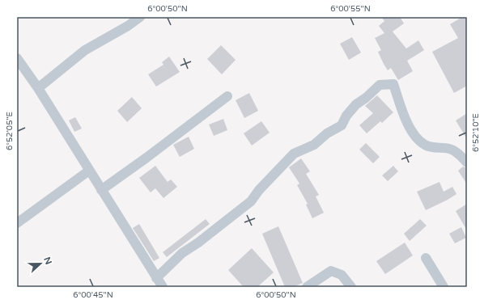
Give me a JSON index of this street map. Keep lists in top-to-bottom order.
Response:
{
  "north": "right",
  "coordinates": [
    "6°00'50\"N",
    "6°00'55\"N",
    "6°52'05\"E",
    "6°52'10\"E",
    "6°00'45\"N"
  ]
}
